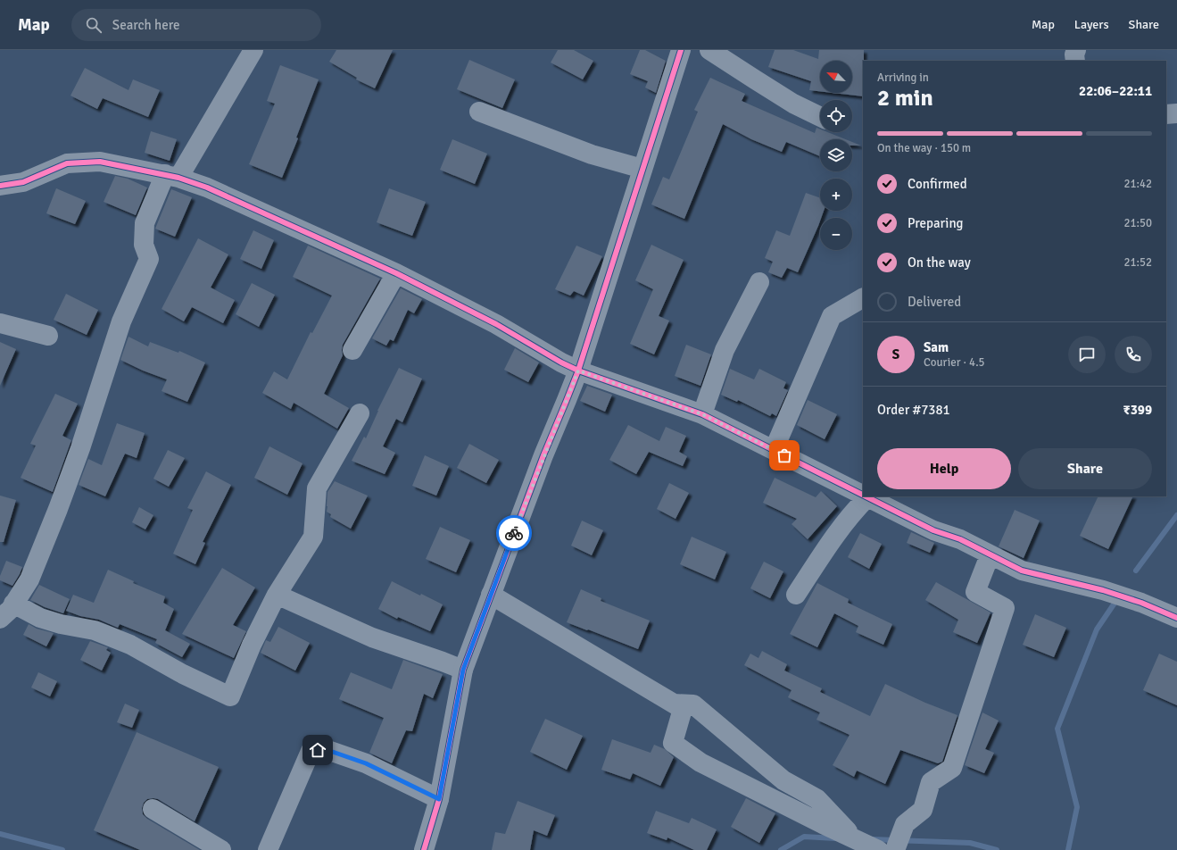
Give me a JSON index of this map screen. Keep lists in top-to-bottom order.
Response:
{
  "north": "top left",
  "page": {
    "header": "Map",
    "search": "Search here",
    "nav": ["Map", "Layers", "Share"],
    "map_buttons": ["+", "−"],
    "heading": ["2 min", "Arriving in", "22:06–22:11"],
    "panel": [
      "Sam",
      "Courier · 4.5",
      "Order #7381",
      "₹399"
    ],
    "bar": "On the way · 150 m",
    "list": [
      ["Confirmed", "21:42"],
      ["Preparing", "21:50"],
      ["On the way", "21:52"],
      "Delivered"
    ],
    "round": "S",
    "buttons": ["Help", "Share"]
  }
}
